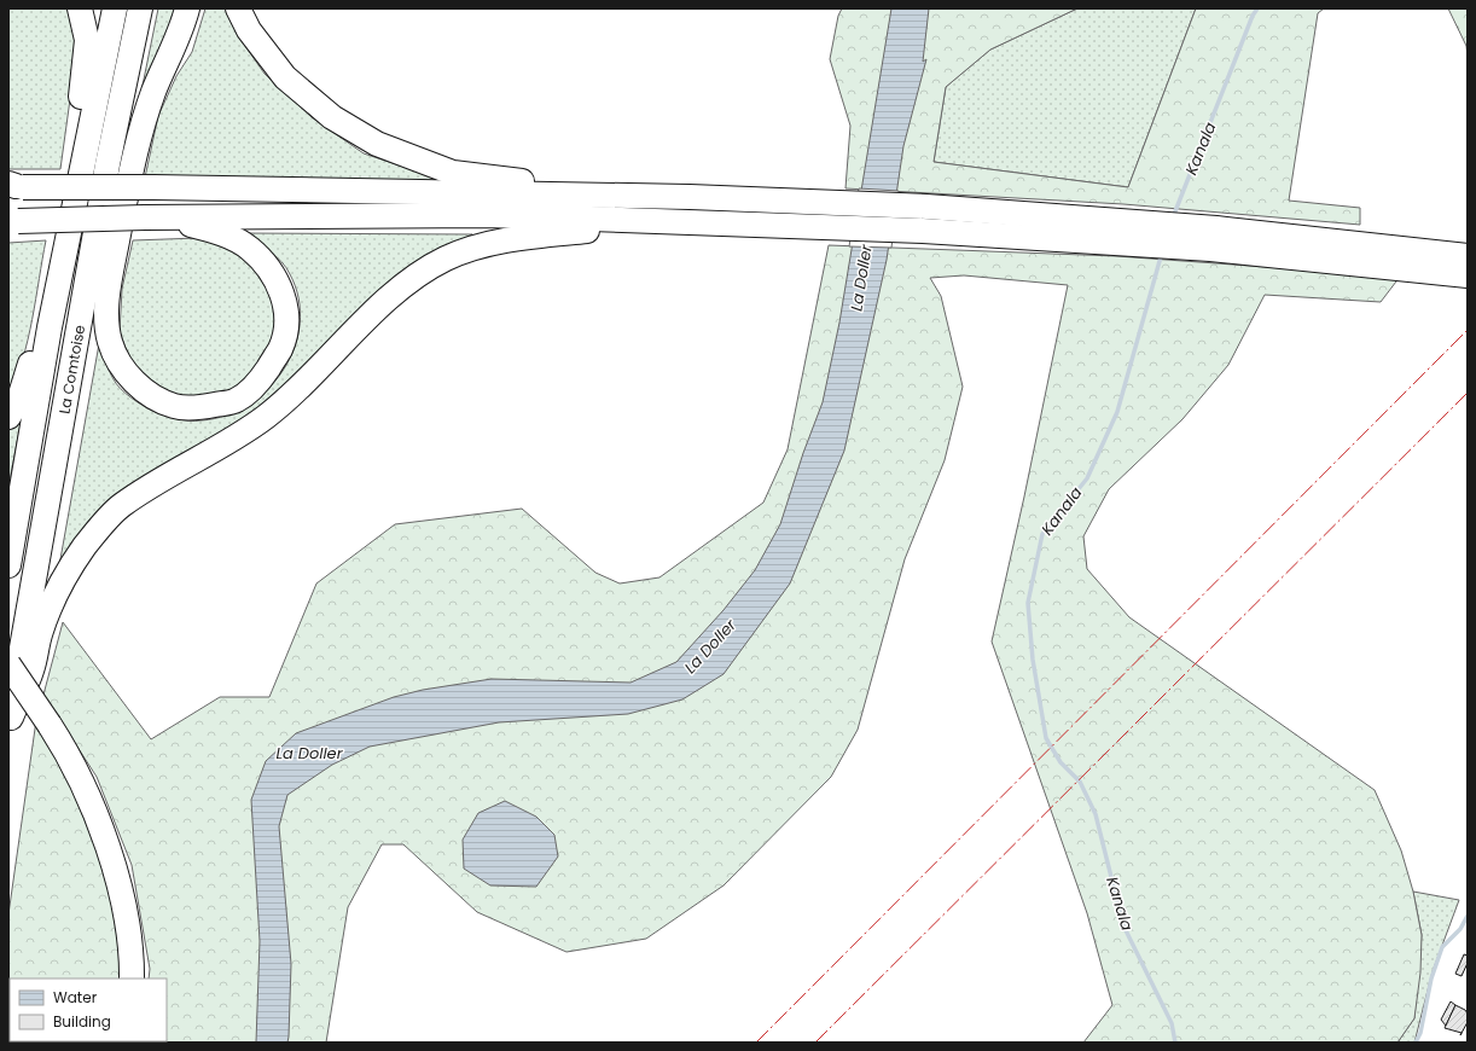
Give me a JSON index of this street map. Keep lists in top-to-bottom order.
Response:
{
  "streets": {
    "highway": ["La Comtoise"]
  },
  "water": ["Kanala", "La Doller"],
  "legend": ["Water", "Building"]
}
